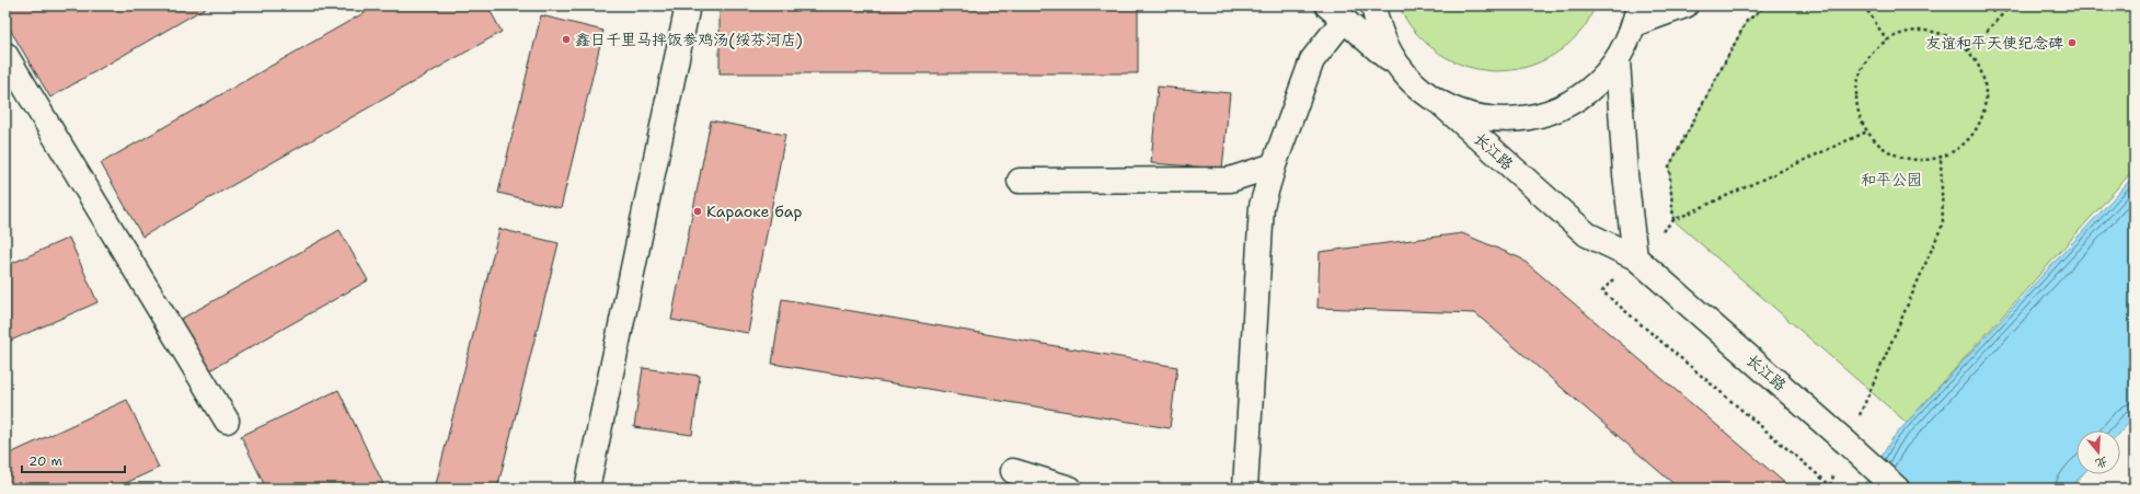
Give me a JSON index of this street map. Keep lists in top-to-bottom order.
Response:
{
  "streets": {
    "street": ["长江路"]
  },
  "parks": ["和平公园"],
  "places": ["鑫日千里马拌饭参鸡汤(绥芬河店)", "友谊和平天使纪念碑", "Караоке бар"],
  "scale_bar": "20 m",
  "north": "bottom"
}
